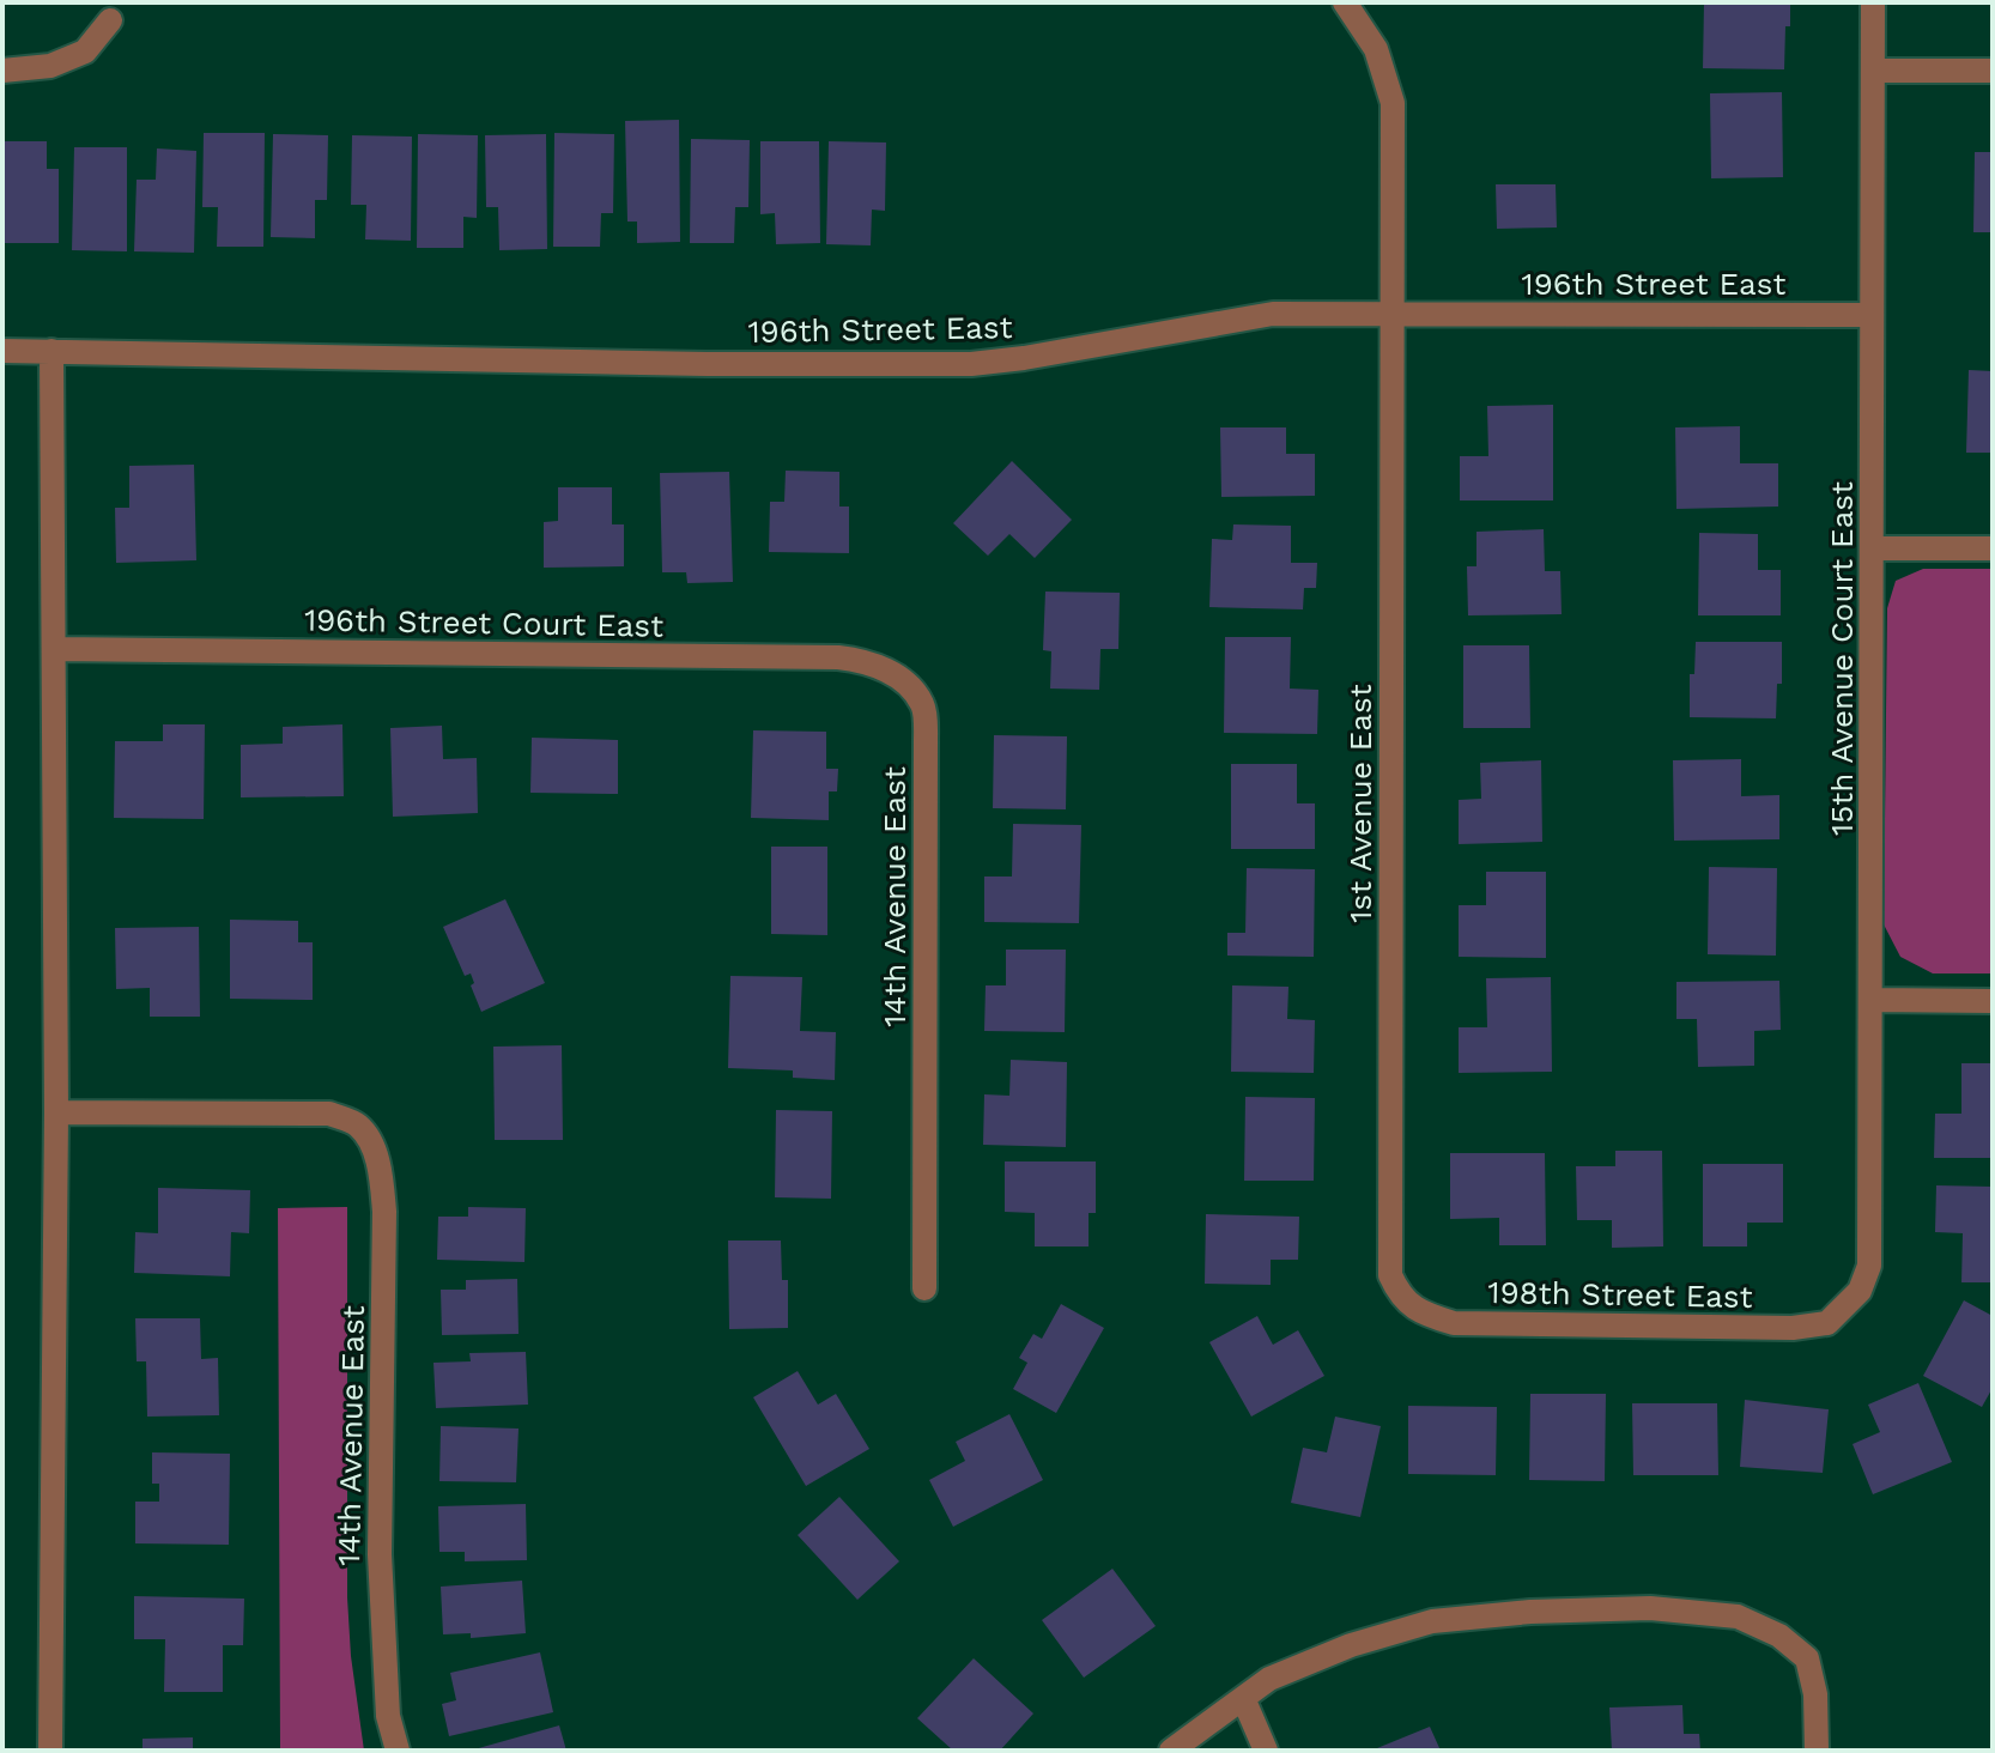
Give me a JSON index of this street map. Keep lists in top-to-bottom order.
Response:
{
  "streets": {
    "street": [
      "196th Street East",
      "196th Street Court East",
      "15th Avenue Court East",
      "1st Avenue East",
      "14th Avenue East",
      "198th Street East"
    ]
  },
  "crossings": [
    ["196th Street East", "15th Avenue Court East"],
    ["196th Street East", "1st Avenue East"],
    ["196th Street Court East", "14th Avenue East"],
    ["15th Avenue Court East", "198th Street East"],
    ["1st Avenue East", "198th Street East"]
  ]
}
